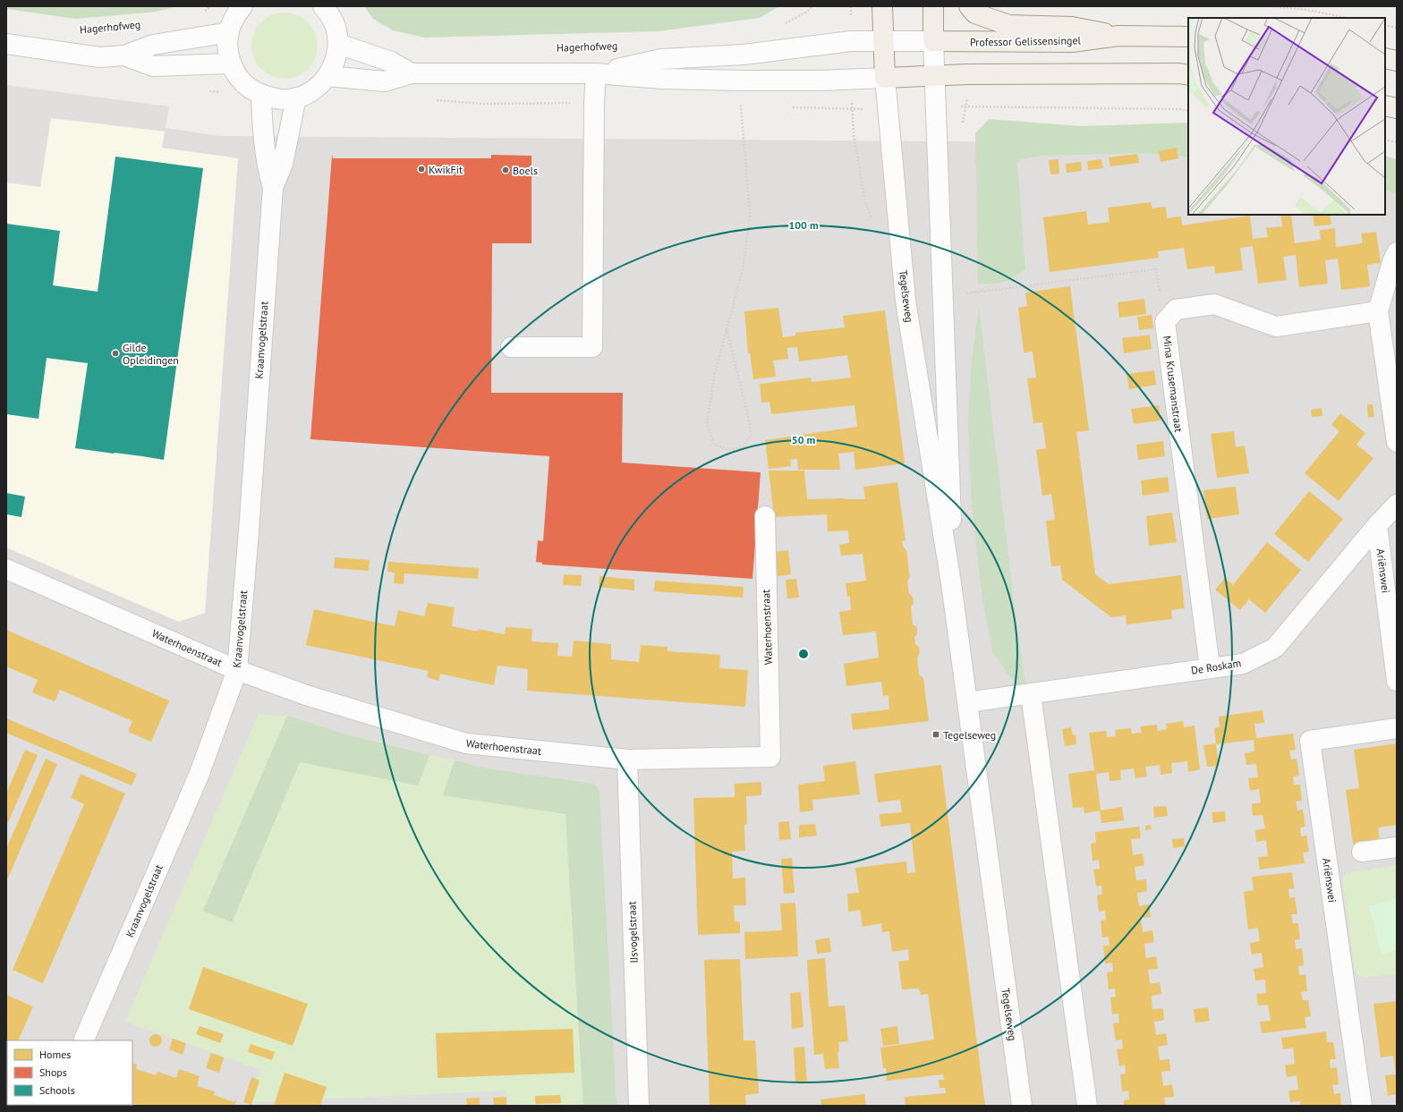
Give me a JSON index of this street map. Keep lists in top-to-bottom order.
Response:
{
  "streets": {
    "main road": ["Professor Gelissensingel", "Tegelseweg"],
    "street": [
      "Kraanvogelstraat",
      "Mina Krusemanstraat",
      "Ariënswei",
      "Waterhoenstraat",
      "De Roskam",
      "IJsvogelstraat"
    ],
    "path": ["Hagerhofweg"]
  },
  "crossings": [
    ["Professor Gelissensingel", "Tegelseweg"],
    ["Tegelseweg", "De Roskam"],
    ["Kraanvogelstraat", "Waterhoenstraat"],
    ["Mina Krusemanstraat", "De Roskam"],
    ["Ariënswei", "De Roskam"],
    ["Waterhoenstraat", "IJsvogelstraat"]
  ],
  "places": {
    "other": ["KwikFit", "Boels", "Gilde Opleidingen"],
    "transit": ["Tegelseweg"]
  },
  "legend": ["Homes", "Shops", "Schools"],
  "rings": ["100 m", "50 m"]
}
